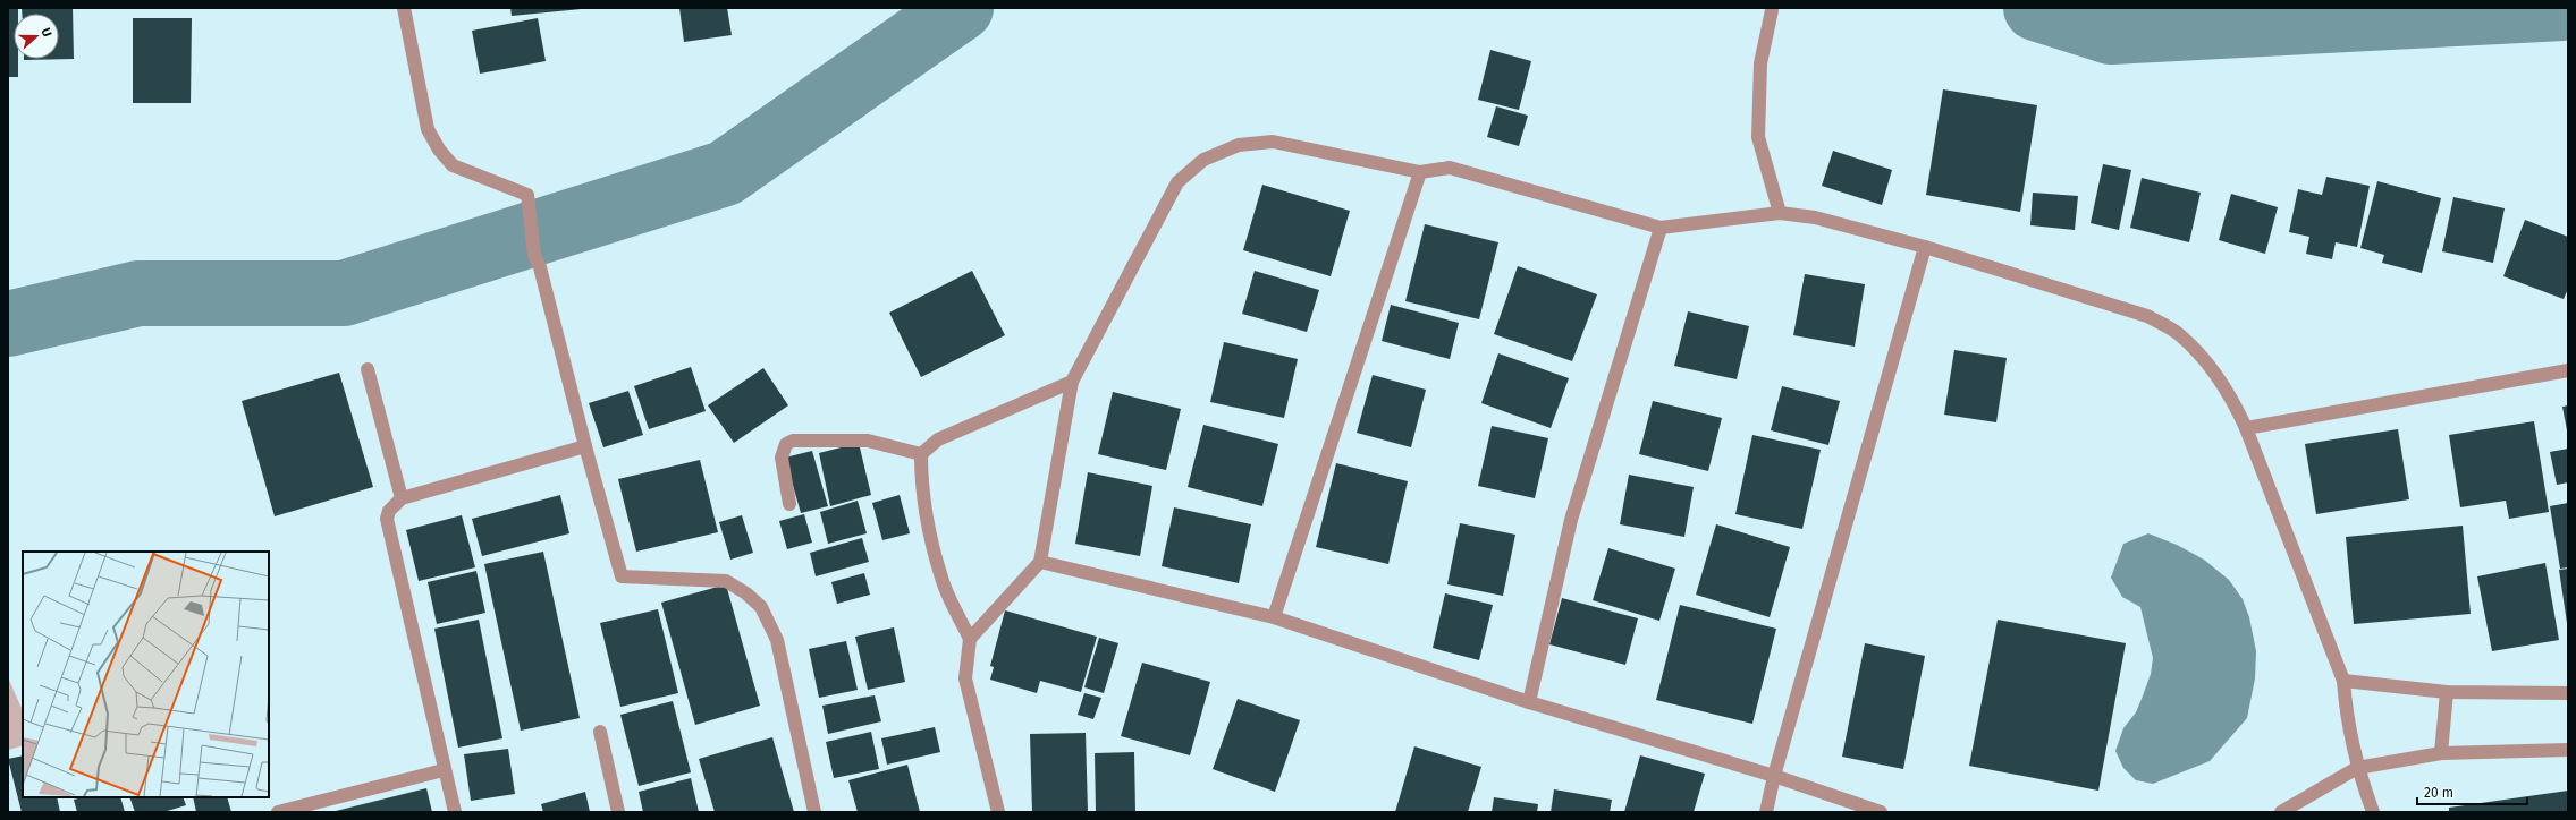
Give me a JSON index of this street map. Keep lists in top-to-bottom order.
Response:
{
  "scale_bar": "20 m",
  "north": "right"
}
